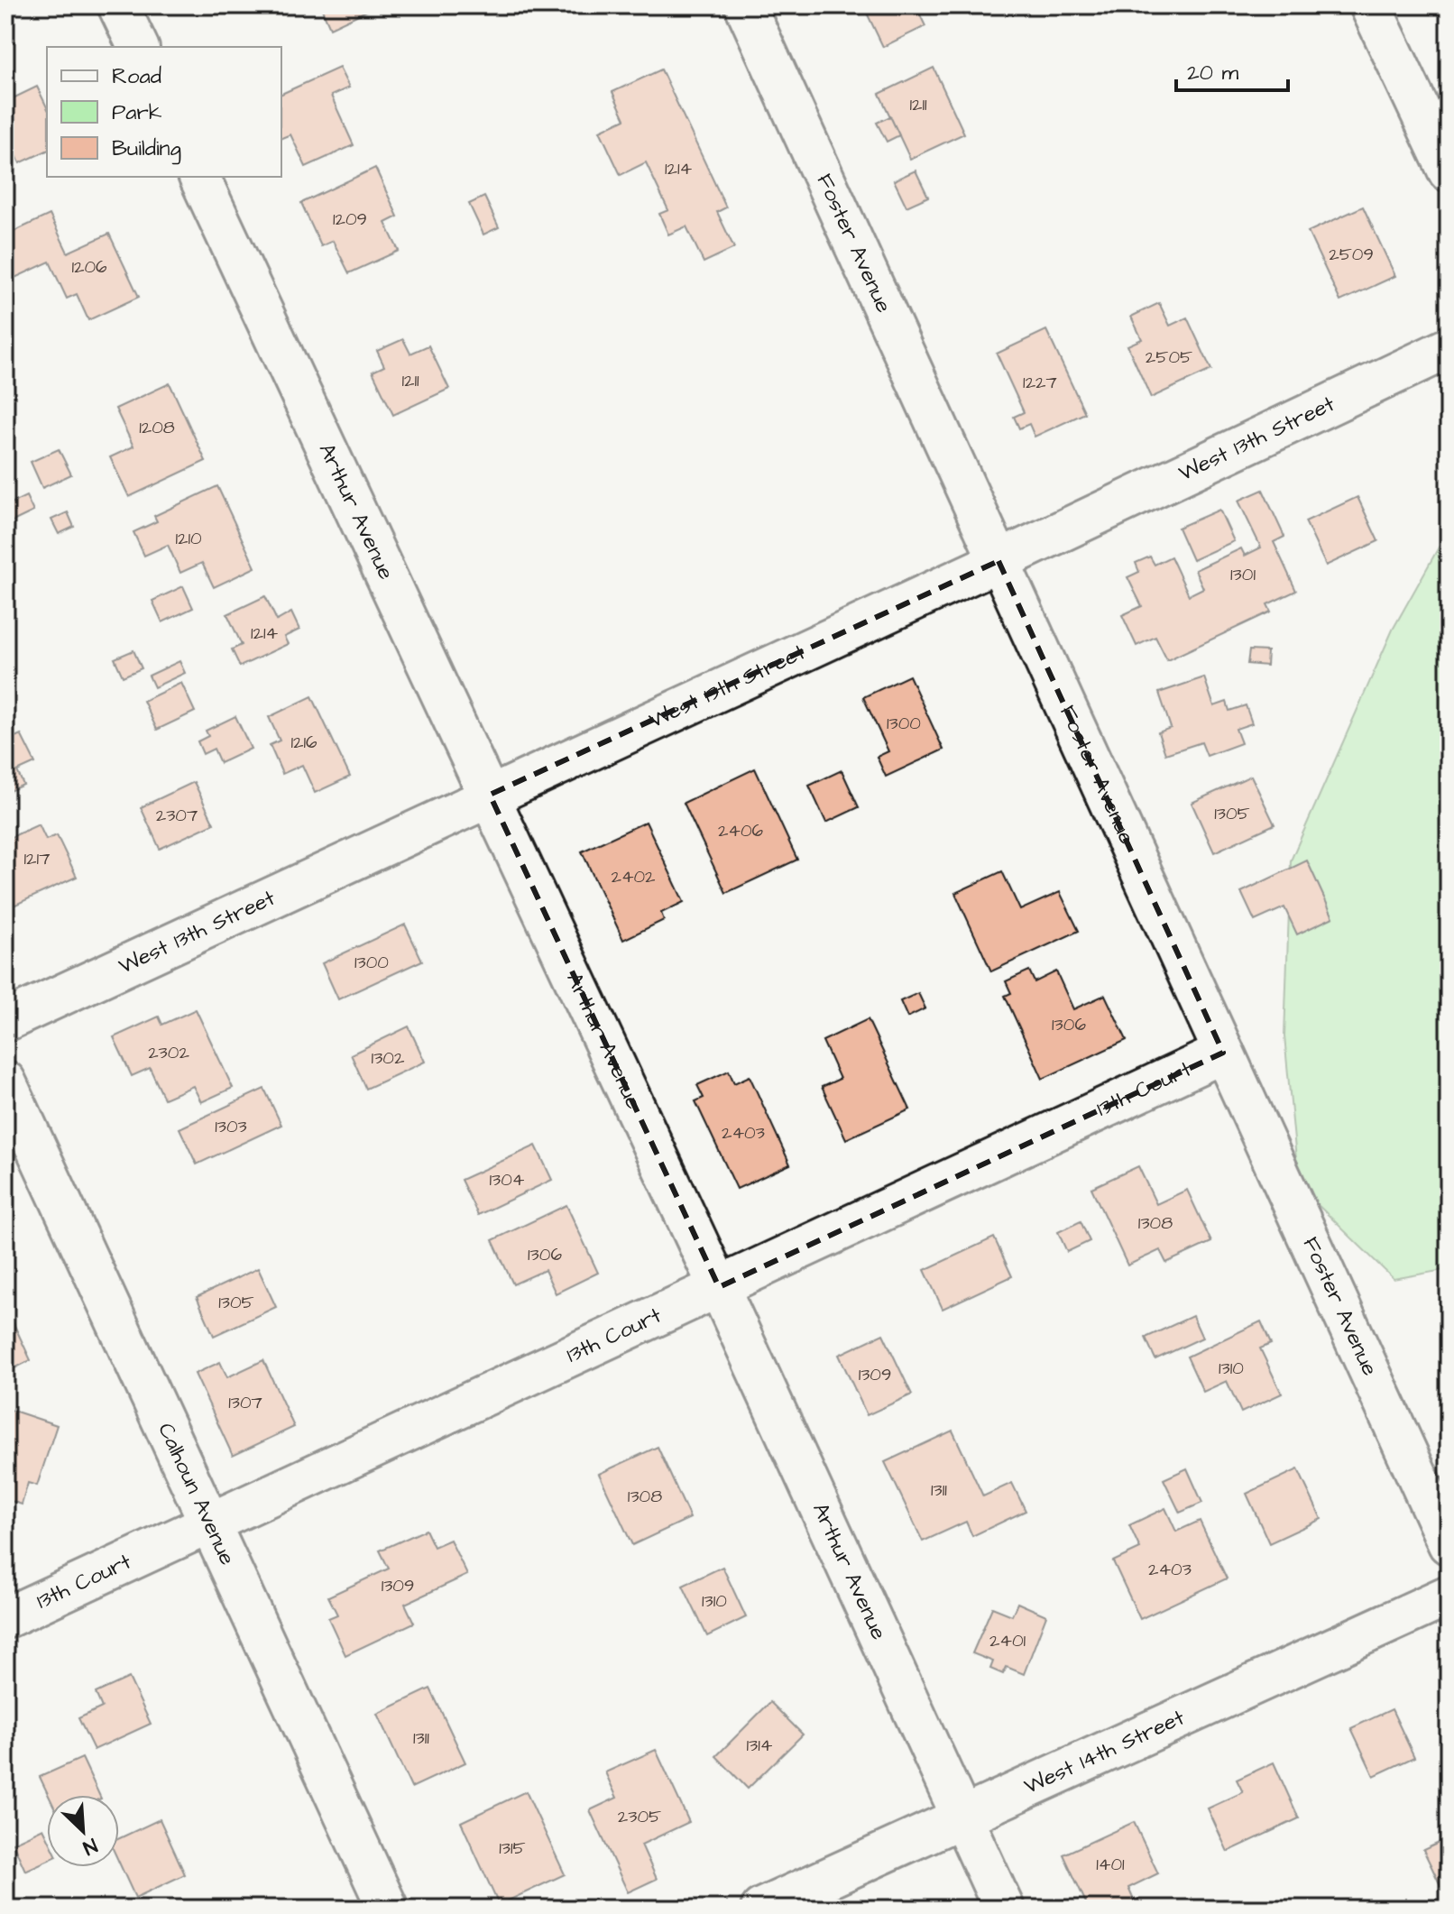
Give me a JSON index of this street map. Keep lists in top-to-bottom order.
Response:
{
  "streets": {
    "street": [
      "Foster Avenue",
      "West 13th Street",
      "Arthur Avenue",
      "13th Court",
      "Calhoun Avenue",
      "West 14th Street"
    ]
  },
  "crossings": [
    ["Foster Avenue", "West 13th Street"],
    ["Foster Avenue", "13th Court"],
    ["West 13th Street", "Arthur Avenue"],
    ["Arthur Avenue", "13th Court"],
    ["Arthur Avenue", "West 14th Street"],
    ["13th Court", "Calhoun Avenue"]
  ],
  "house_numbers": [
    "1211",
    "1214",
    "1209",
    "2509",
    "1206",
    "2505",
    "1211",
    "1227",
    "1208",
    "1210",
    "1301",
    "1214",
    "1300",
    "1216",
    "1305",
    "2307",
    "2406",
    "1217",
    "2402",
    "1300",
    "1306",
    "2302",
    "1302",
    "1303",
    "2403",
    "1304",
    "1308",
    "1306",
    "1305",
    "1310",
    "1309",
    "1307",
    "1311",
    "1308",
    "2403",
    "1309",
    "1310",
    "2401",
    "1311",
    "1314",
    "2305",
    "1315",
    "1401"
  ],
  "legend": ["Road", "Park", "Building"],
  "scale_bar": "20 m",
  "north": "bottom right"
}
